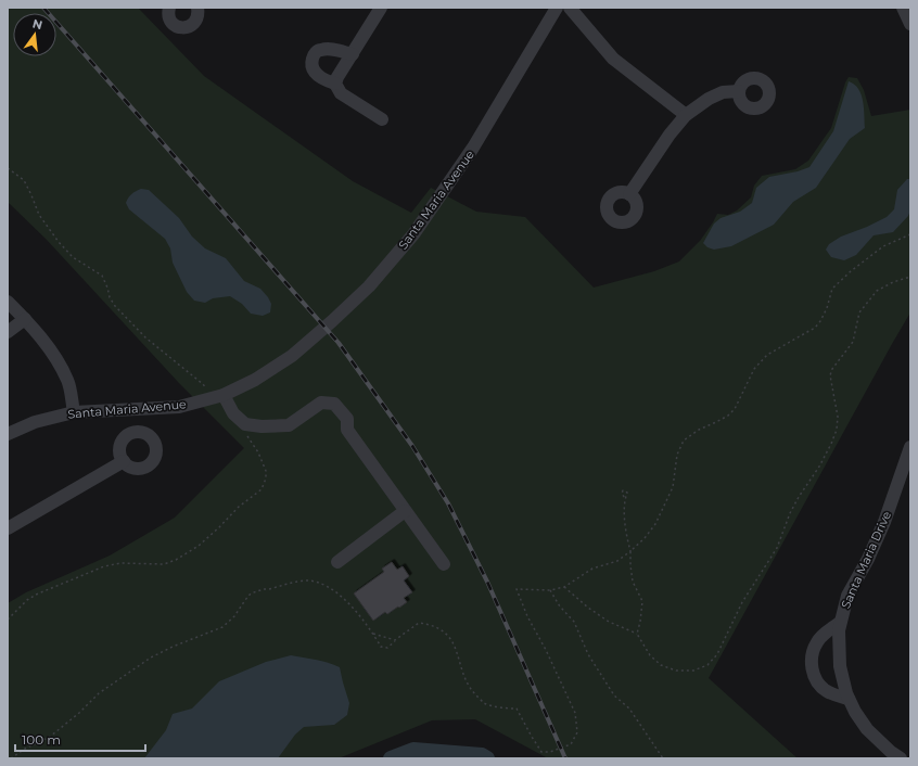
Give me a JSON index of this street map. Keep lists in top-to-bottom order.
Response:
{
  "streets": {
    "street": ["Santa Maria Avenue", "Santa Maria Drive"]
  },
  "scale_bar": "100 m",
  "north": "top"
}
